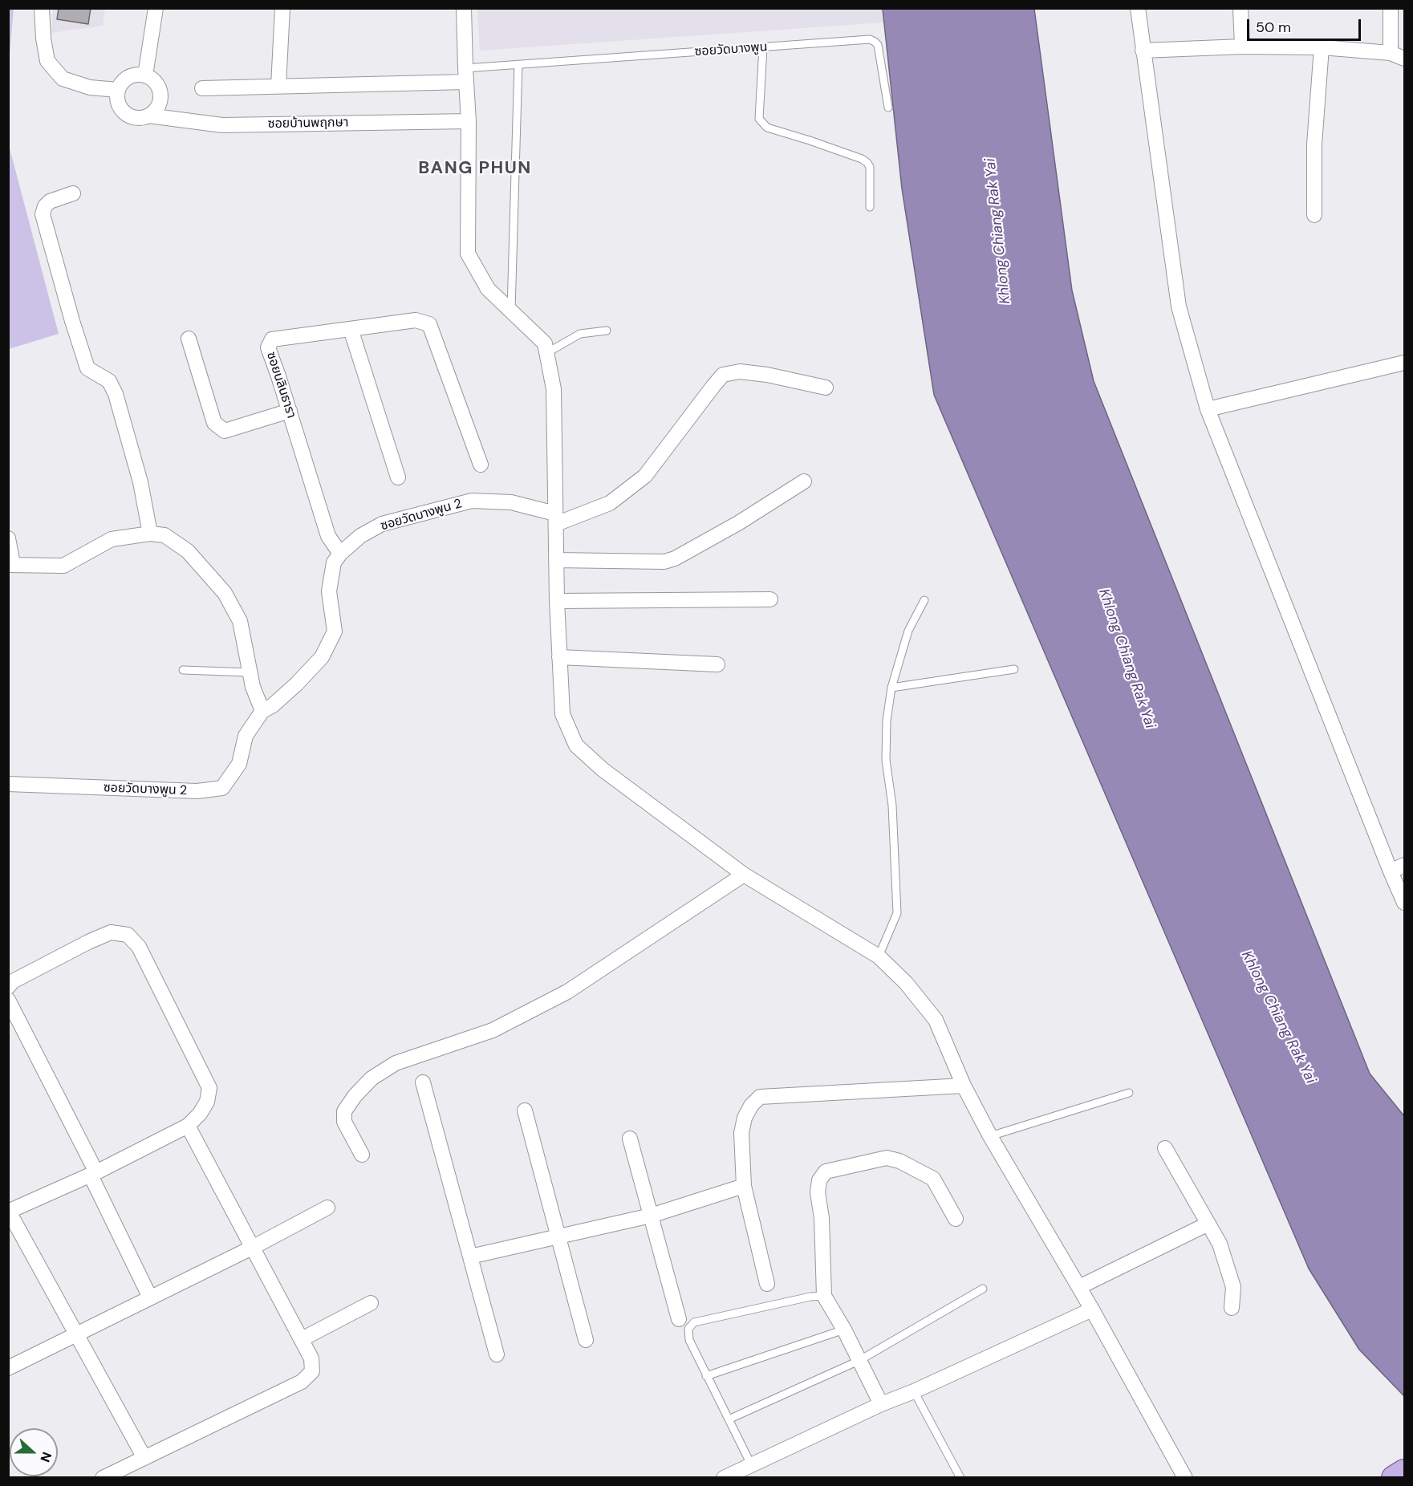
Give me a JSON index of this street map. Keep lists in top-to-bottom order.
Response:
{
  "streets": {
    "street": ["ซอยบ้านพฤกษา", "ซอยนลินธารา", "ซอยวัดบางพูน 2"],
    "lane": ["ซอยวัดบางพูน"]
  },
  "crossings": [
    ["ซอยนลินธารา", "ซอยวัดบางพูน 2"]
  ],
  "districts": ["BANG PHUN"],
  "water": ["Khlong Chiang Rak Yai"],
  "scale_bar": "50 m",
  "north": "right"
}
